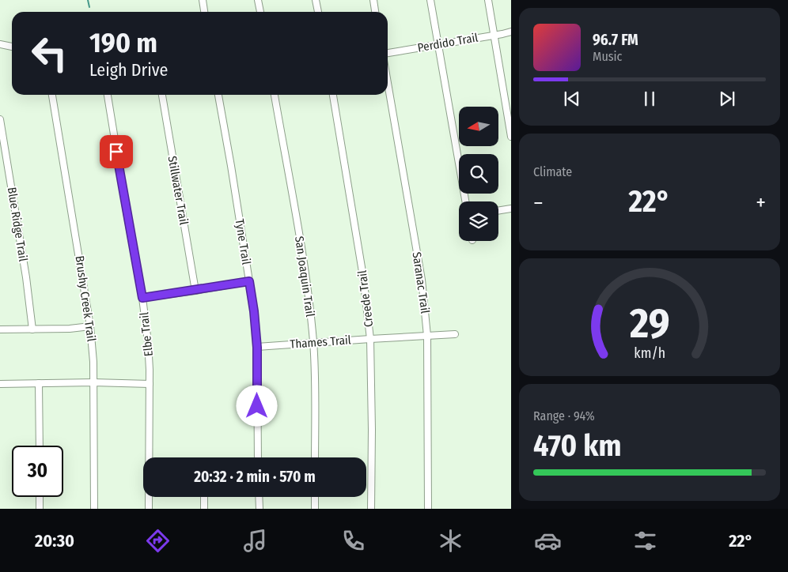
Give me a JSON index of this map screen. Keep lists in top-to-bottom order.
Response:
{
  "streets": {
    "street": [
      "Perdido Trail",
      "Stillwater Trail",
      "Blue Ridge Trail",
      "Tyne Trail",
      "San Joaquin Trail",
      "Saranac Trail",
      "Brushy Creek Trail",
      "Creede Trail",
      "Elbe Trail",
      "Thames Trail"
    ]
  },
  "crossings": [
    ["Tyne Trail", "Thames Trail"],
    ["San Joaquin Trail", "Thames Trail"],
    ["Saranac Trail", "Thames Trail"],
    ["Creede Trail", "Thames Trail"]
  ],
  "north": "left",
  "page": {
    "turn": ["190 m", "Leigh Drive"],
    "song": ["96.7 FM", "Music"],
    "tile": [
      "Climate",
      ["Range · 94%", "470 km"]
    ],
    "heat": ["−", "22°", "+"],
    "limit": "30",
    "trip": "20:32 · 2 min · 570 m",
    "tabs": ["20:30", "22°"],
    "gauge": ["29", "km/h"]
  }
}
